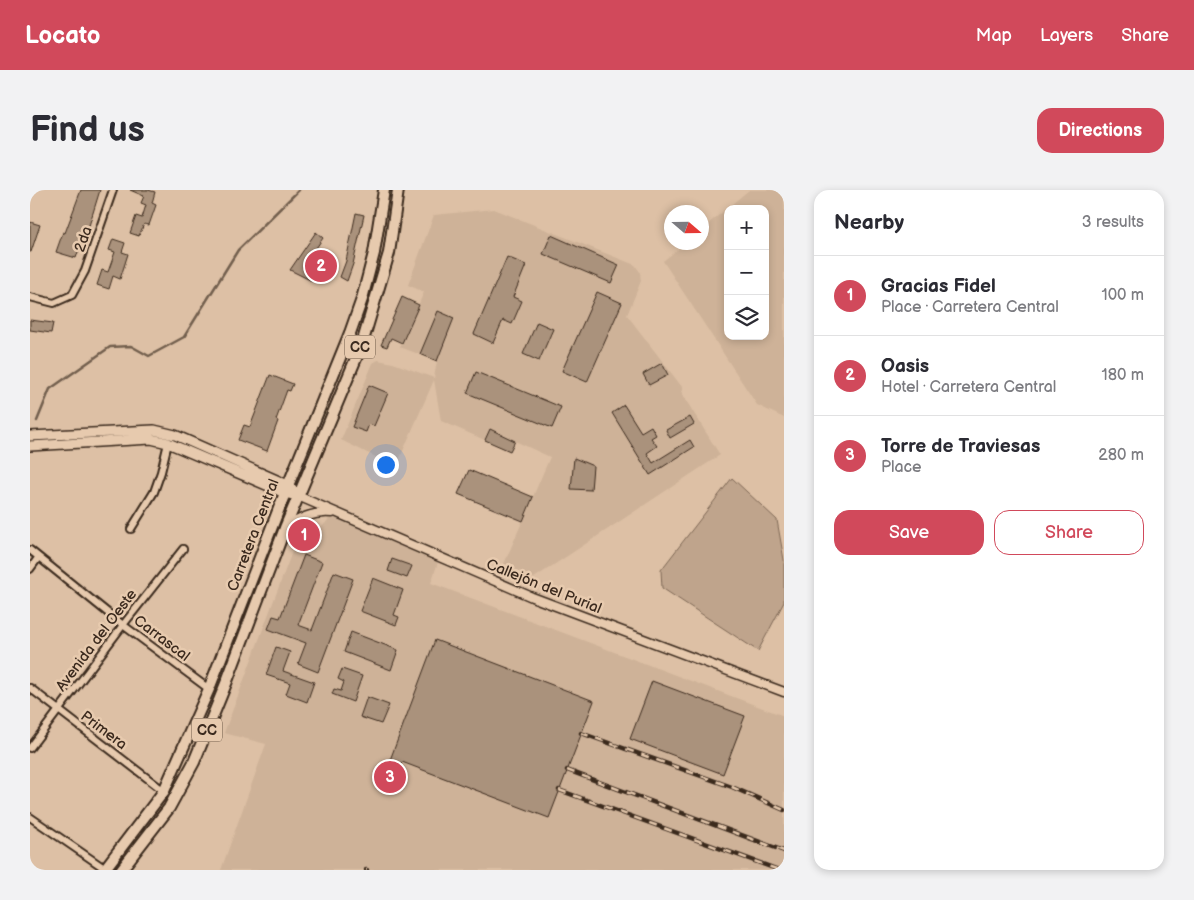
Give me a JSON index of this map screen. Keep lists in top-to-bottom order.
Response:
{
  "streets": {
    "main road": ["CC", "Carretera Central"],
    "street": [
      "2da",
      "Callejón del Purial",
      "Carrascal",
      "Avenida del Oeste",
      "Primera"
    ]
  },
  "crossings": [
    ["Carretera Central", "Callejón del Purial"],
    ["Carretera Central", "Carrascal"],
    ["Carretera Central", "Primera"],
    ["Carrascal", "Avenida del Oeste"],
    ["Avenida del Oeste", "Primera"]
  ],
  "north": "right",
  "page": {
    "header": "Locato",
    "nav": ["Map", "Layers", "Share"],
    "buttons": [
      "Directions",
      ["Save", "Share"]
    ],
    "title": "Find us",
    "heading": ["Nearby", "3 results"],
    "map_buttons": ["+", "−"],
    "pins": ["2", "1", "3"],
    "list": [
      {
        "mark": "1",
        "name": "Gracias Fidel",
        "note": "Place · Carretera Central",
        "value": "100 m"
      },
      {
        "mark": "2",
        "name": "Oasis",
        "note": "Hotel · Carretera Central",
        "value": "180 m"
      },
      {
        "mark": "3",
        "name": "Torre de Traviesas",
        "note": "Place",
        "value": "280 m"
      }
    ]
  }
}
